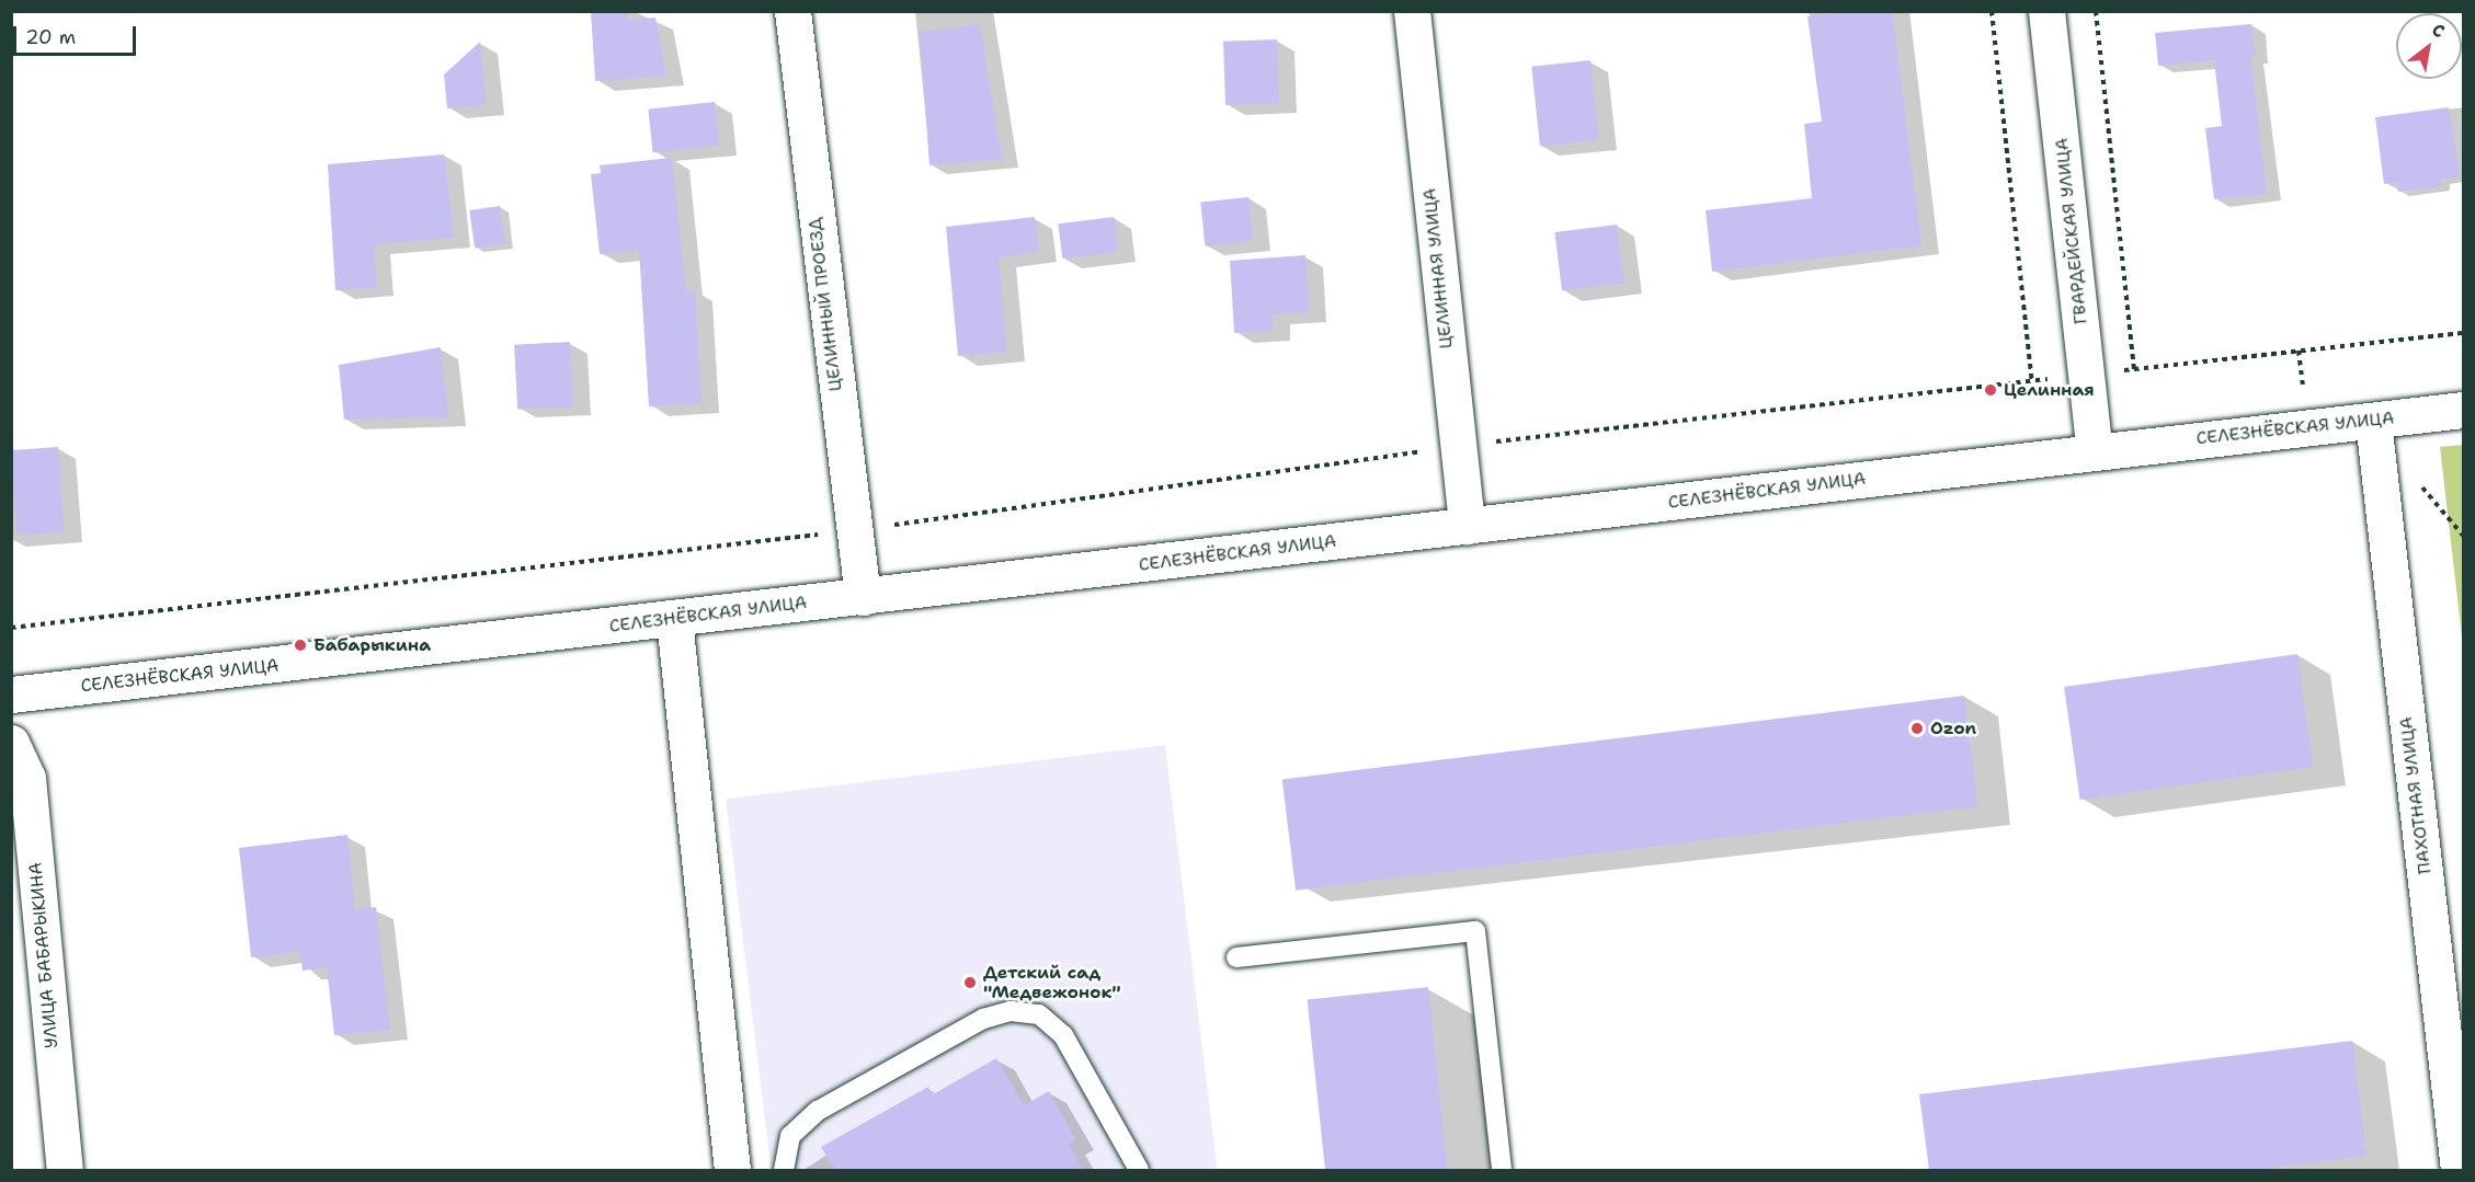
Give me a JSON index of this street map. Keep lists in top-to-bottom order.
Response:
{
  "streets": {
    "street": [
      "ГВАРДЕЙСКАЯ УЛИЦА",
      "ЦЕЛИННАЯ УЛИЦА",
      "ЦЕЛИННЫЙ ПРОЕЗД",
      "СЕЛЕЗНЁВСКАЯ УЛИЦА",
      "ПАХОТНАЯ УЛИЦА",
      "УЛИЦА БАБАРЫКИНА"
    ]
  },
  "crossings": [
    ["ГВАРДЕЙСКАЯ УЛИЦА", "СЕЛЕЗНЁВСКАЯ УЛИЦА"],
    ["ЦЕЛИННАЯ УЛИЦА", "СЕЛЕЗНЁВСКАЯ УЛИЦА"],
    ["ЦЕЛИННЫЙ ПРОЕЗД", "СЕЛЕЗНЁВСКАЯ УЛИЦА"],
    ["СЕЛЕЗНЁВСКАЯ УЛИЦА", "ПАХОТНАЯ УЛИЦА"]
  ],
  "places": [
    "Целинная",
    "Бабарыкина",
    "Ozon",
    "Детский сад \"Медвежонок\""
  ],
  "scale_bar": "20 m",
  "north": "top right"
}
